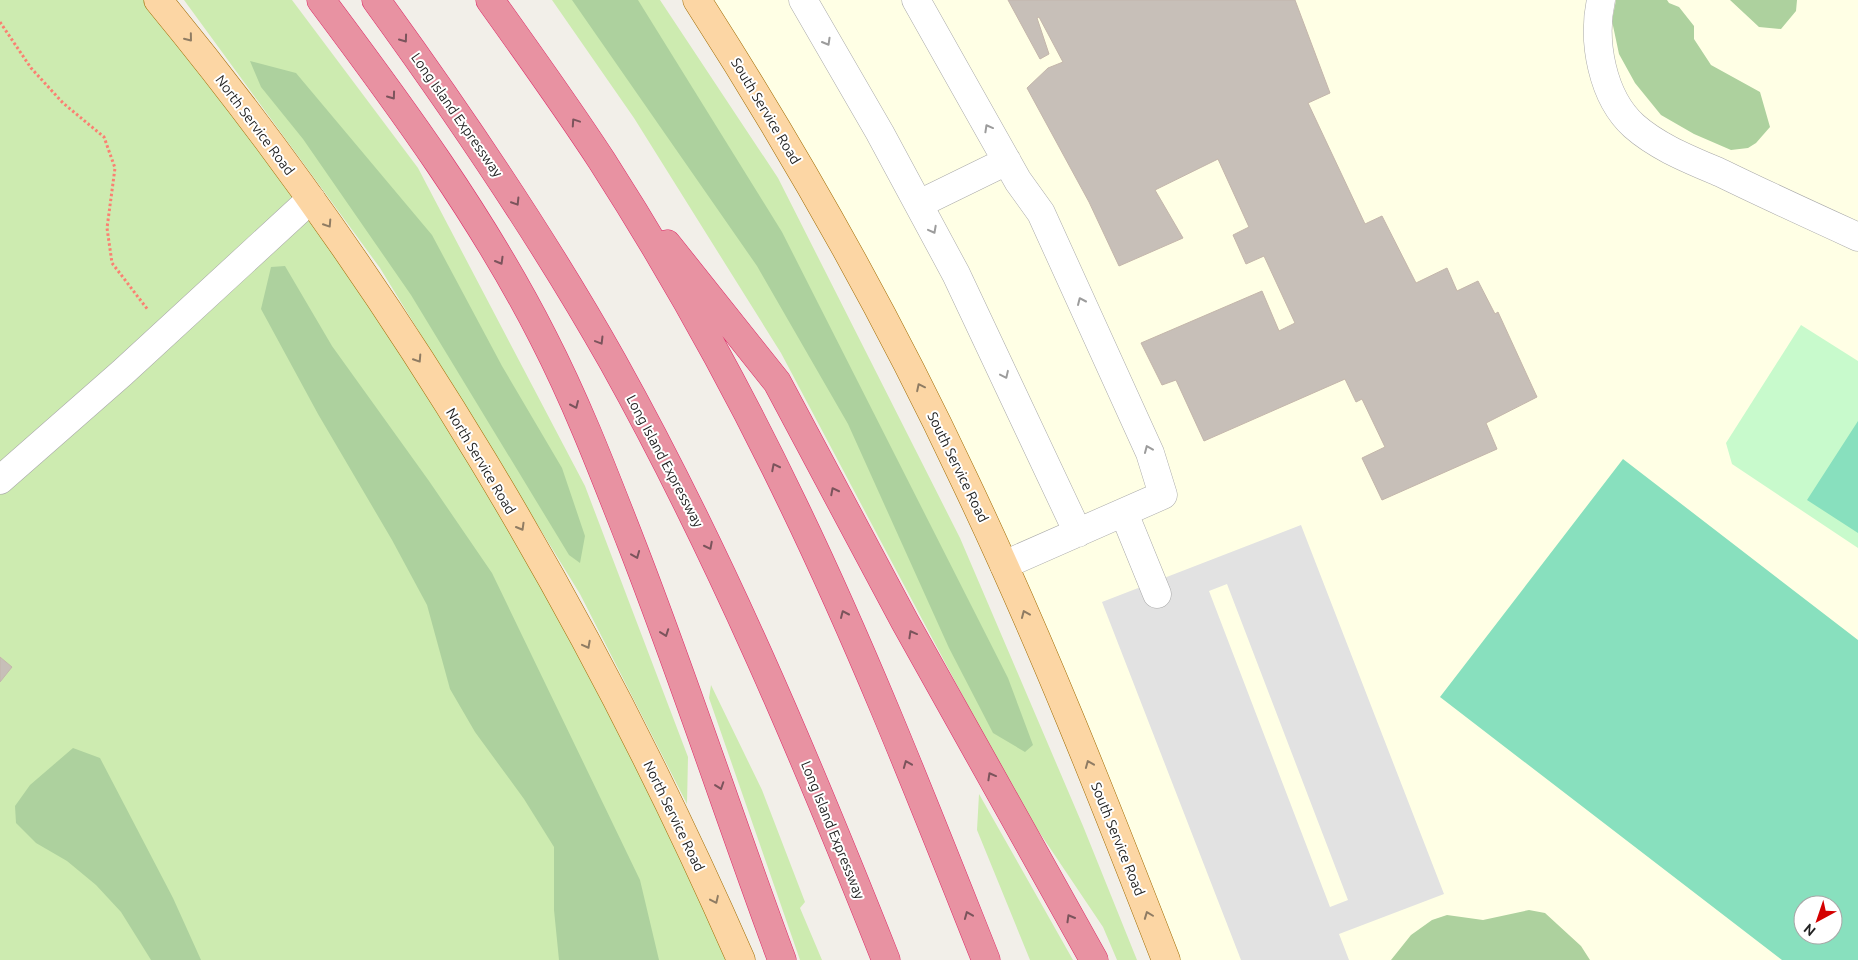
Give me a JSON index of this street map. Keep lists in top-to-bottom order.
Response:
{
  "streets": {
    "highway": ["Long Island Expressway"],
    "main road": ["South Service Road", "North Service Road"]
  },
  "one_way": ["South Service Road", "North Service Road"],
  "north": "bottom left"
}
